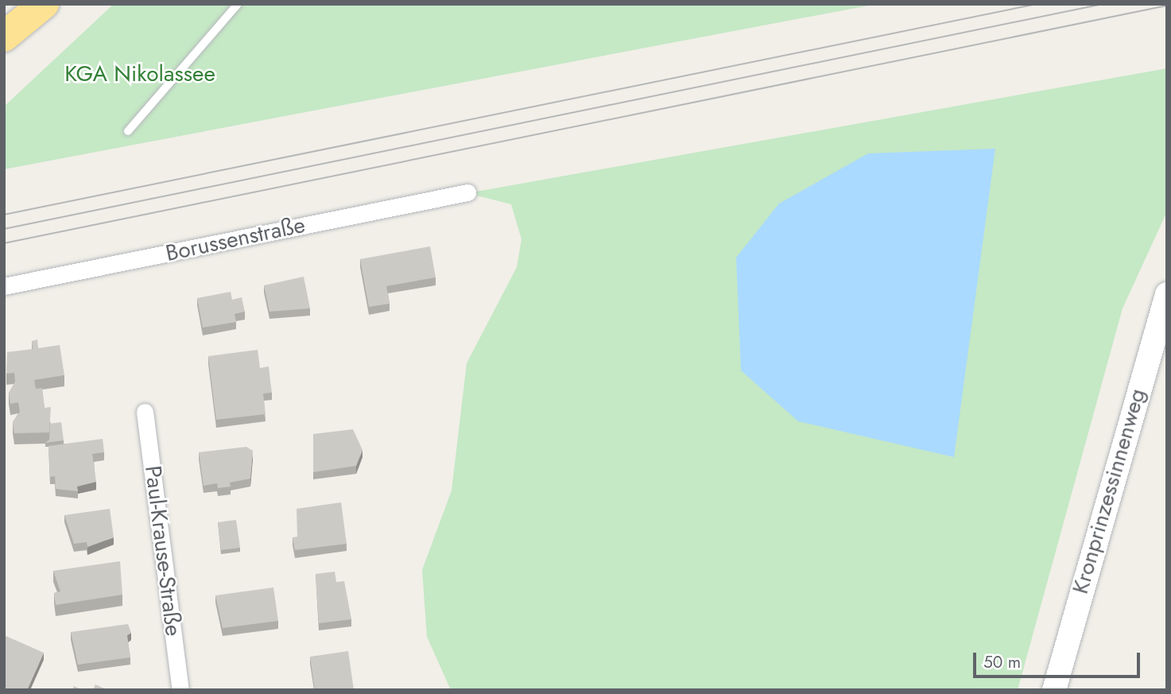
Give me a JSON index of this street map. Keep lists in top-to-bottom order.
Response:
{
  "streets": {
    "main road": ["Kronprinzessinnenweg"],
    "street": ["Borussenstraße", "Paul-Krause-Straße"]
  },
  "parks": ["KGA Nikolassee"],
  "scale_bar": "50 m"
}
